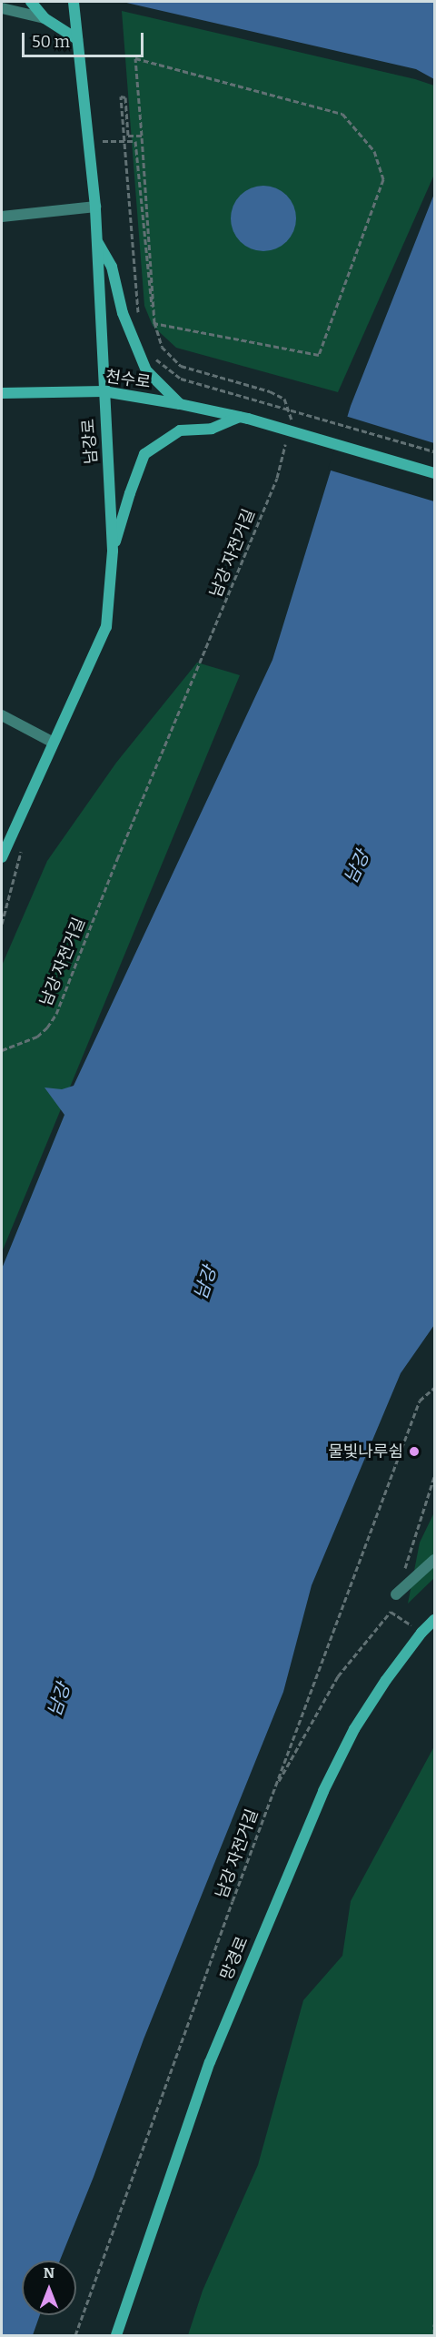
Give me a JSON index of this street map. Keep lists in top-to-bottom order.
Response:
{
  "streets": {
    "street": ["천수로", "남강로", "망경로"],
    "path": ["남강 자전거길"]
  },
  "crossings": [
    ["천수로", "남강로"]
  ],
  "water": ["남강"],
  "places": ["물빛나루쉼"],
  "scale_bar": "50 m",
  "north": "top"
}
